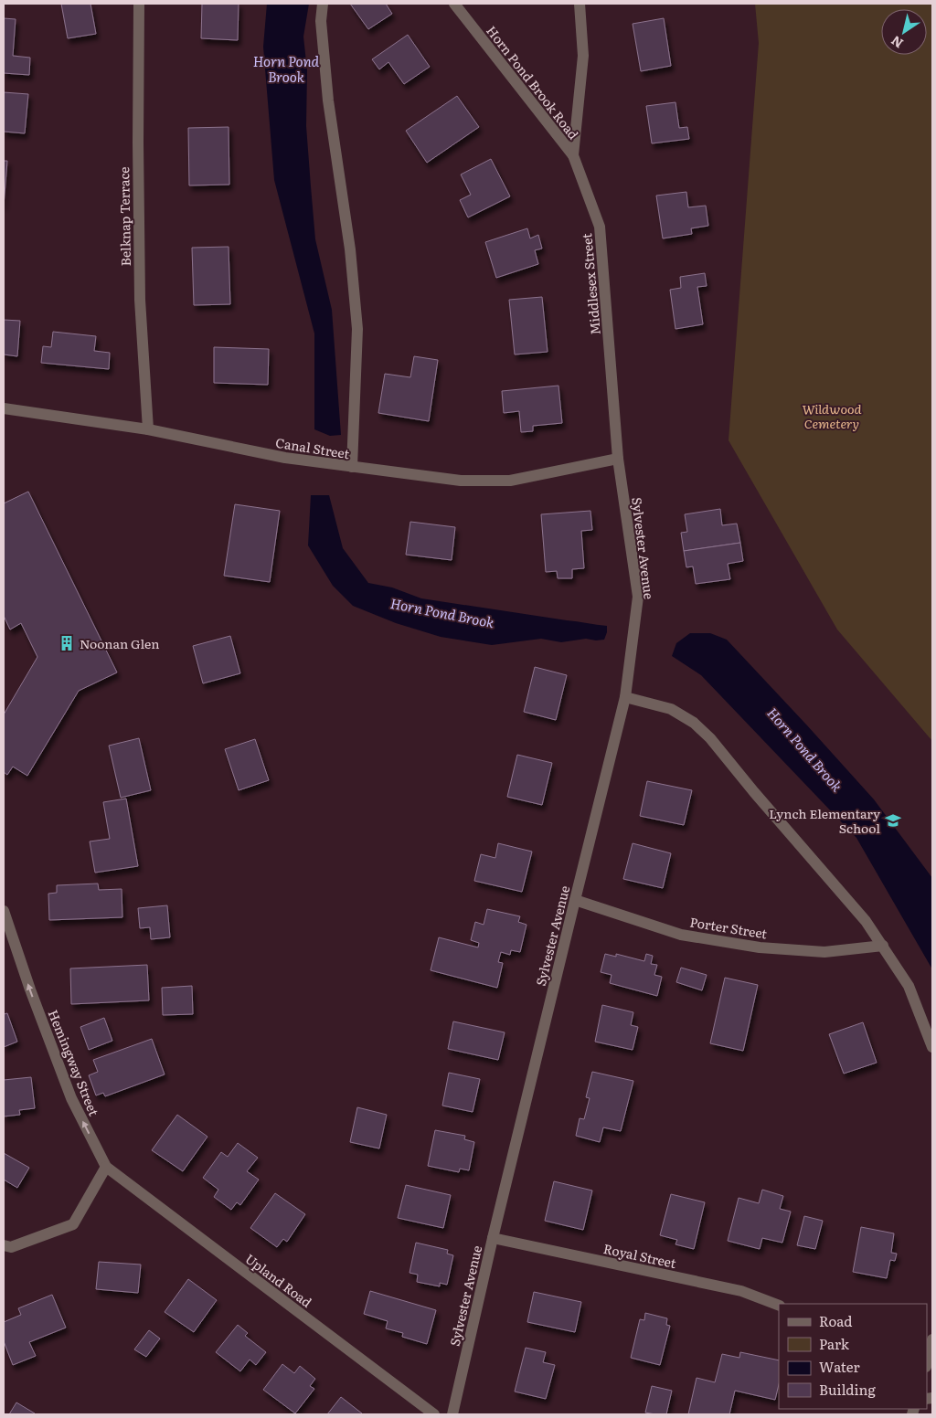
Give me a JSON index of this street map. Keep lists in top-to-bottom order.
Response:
{
  "streets": {
    "street": [
      "Horn Pond Brook Road",
      "Belknap Terrace",
      "Middlesex Street",
      "Canal Street",
      "Sylvester Avenue",
      "Porter Street",
      "Hemingway Street",
      "Royal Street",
      "Upland Road"
    ]
  },
  "crossings": [
    ["Horn Pond Brook Road", "Middlesex Street"],
    ["Belknap Terrace", "Canal Street"],
    ["Middlesex Street", "Canal Street"],
    ["Middlesex Street", "Sylvester Avenue"],
    ["Canal Street", "Sylvester Avenue"],
    ["Sylvester Avenue", "Porter Street"],
    ["Sylvester Avenue", "Royal Street"],
    ["Hemingway Street", "Upland Road"]
  ],
  "one_way": ["Hemingway Street"],
  "water": ["Horn Pond Brook"],
  "parks": ["Wildwood Cemetery"],
  "places": {
    "building": ["Noonan Glen"],
    "school or university": ["Lynch Elementary School"]
  },
  "legend": [
    "Road",
    "Park",
    "Water",
    "Building"
  ],
  "north": "bottom left"
}
